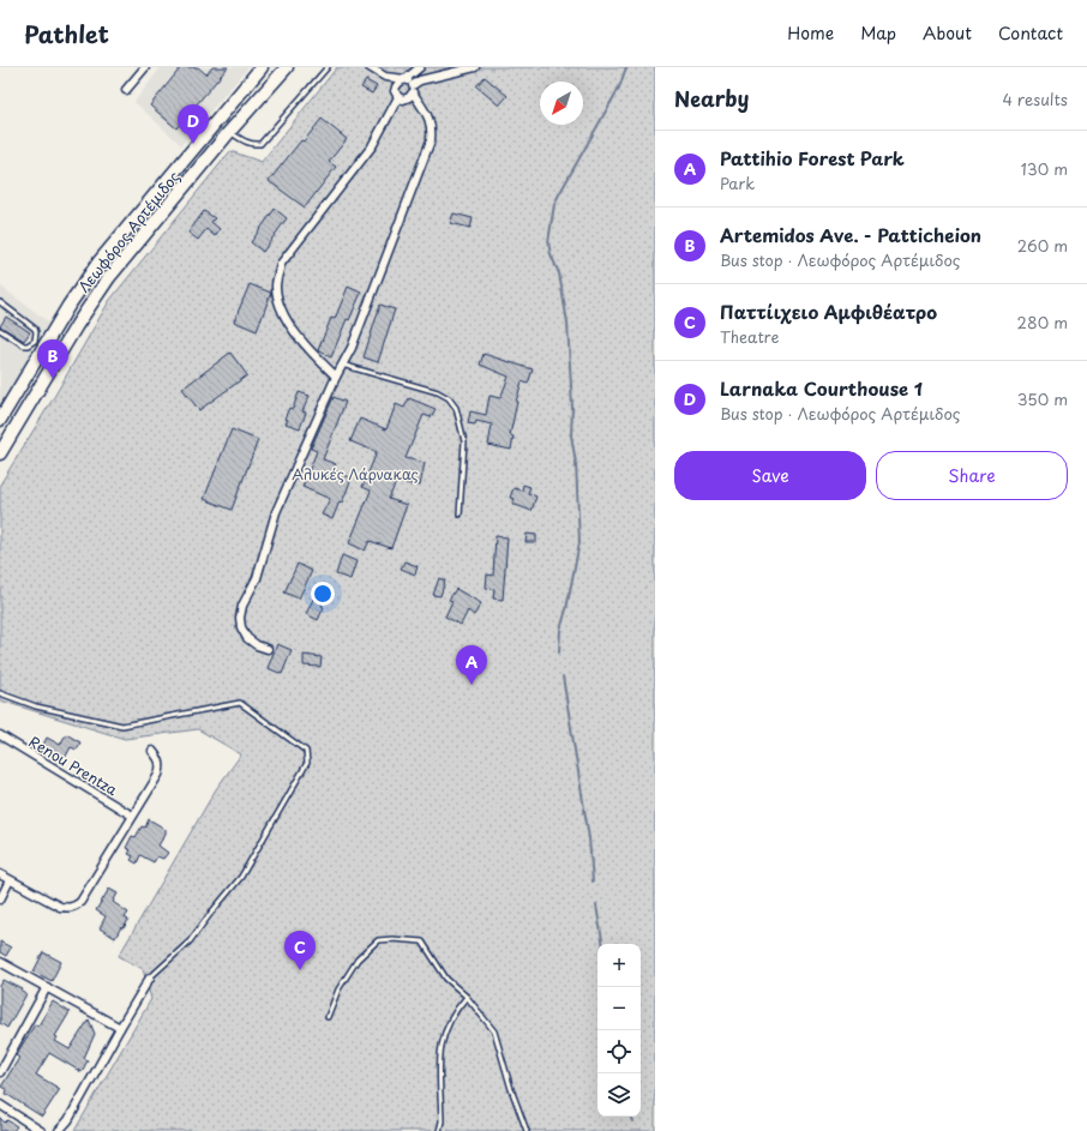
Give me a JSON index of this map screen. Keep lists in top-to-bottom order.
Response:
{
  "streets": {
    "main road": ["Λεωφόρος Αρτέμιδος"],
    "street": ["Renou Prentza"]
  },
  "parks": ["Αλυκές Λάρνακας"],
  "north": "bottom left",
  "page": {
    "header": "Pathlet",
    "nav": [
      "Home",
      "Map",
      "About",
      "Contact"
    ],
    "heading": ["Nearby", "4 results"],
    "pins": [
      "D",
      "B",
      "A",
      "C"
    ],
    "list": [
      {
        "mark": "A",
        "name": "Pattihio Forest Park",
        "note": "Park",
        "value": "130 m"
      },
      {
        "mark": "B",
        "name": "Artemidos Ave. - Patticheion",
        "note": "Bus stop · Λεωφόρος Αρτέμιδος",
        "value": "260 m"
      },
      {
        "mark": "C",
        "name": "Παττίιχειο Αμφιθέατρο",
        "note": "Theatre",
        "value": "280 m"
      },
      {
        "mark": "D",
        "name": "Larnaka Courthouse 1",
        "note": "Bus stop · Λεωφόρος Αρτέμιδος",
        "value": "350 m"
      }
    ],
    "buttons": ["Save", "Share"],
    "map_buttons": ["+", "−"]
  }
}
